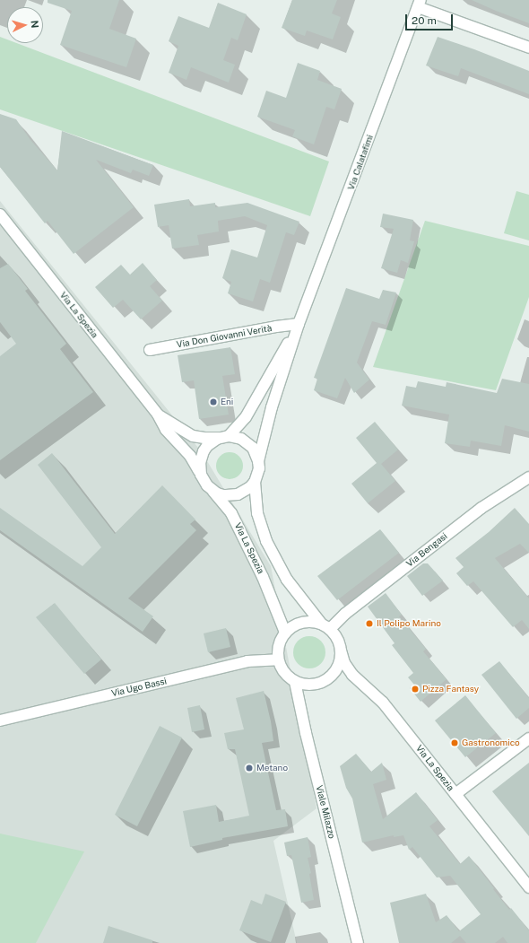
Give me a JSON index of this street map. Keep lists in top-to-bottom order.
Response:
{
  "streets": {
    "main road": [
      "Via Calatafimi",
      "Via La Spezia",
      "Via Don Giovanni Verità",
      "Via Bengasi",
      "Via Ugo Bassi",
      "Viale Milazzo"
    ]
  },
  "crossings": [
    ["Via Calatafimi", "Via La Spezia"],
    ["Via Calatafimi", "Via Don Giovanni Verità"],
    ["Via La Spezia", "Via Bengasi"],
    ["Via La Spezia", "Via Ugo Bassi"],
    ["Via La Spezia", "Viale Milazzo"],
    ["Via Bengasi", "Via Ugo Bassi"],
    ["Via Bengasi", "Viale Milazzo"],
    ["Via Ugo Bassi", "Viale Milazzo"]
  ],
  "places": [
    "Eni",
    "Il Polipo Marino",
    "Pizza Fantasy",
    "Gastronomico",
    "Metano"
  ],
  "scale_bar": "20 m",
  "north": "right"
}
